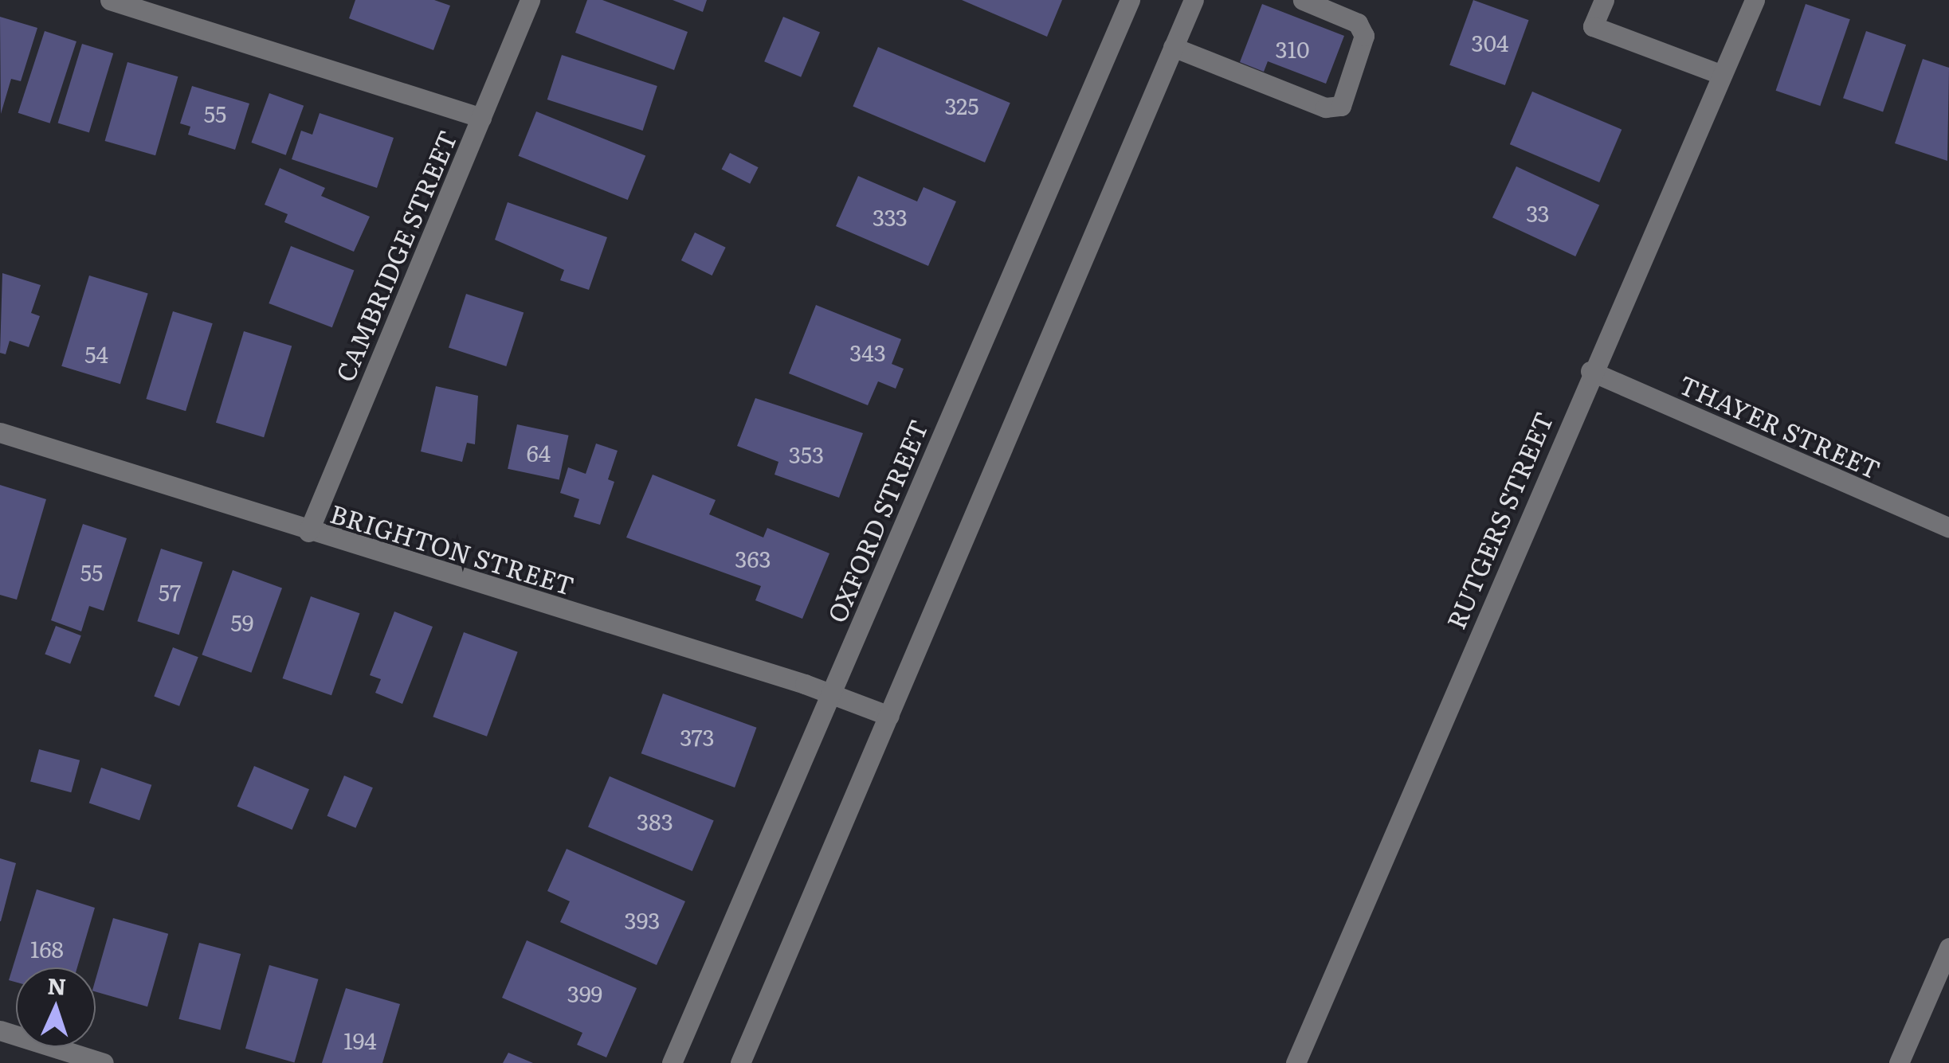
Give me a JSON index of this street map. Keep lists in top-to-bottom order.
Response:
{
  "streets": {
    "street": [
      "CAMBRIDGE STREET",
      "THAYER STREET",
      "RUTGERS STREET",
      "OXFORD STREET",
      "BRIGHTON STREET"
    ]
  },
  "crossings": [
    ["CAMBRIDGE STREET", "BRIGHTON STREET"],
    ["THAYER STREET", "RUTGERS STREET"],
    ["OXFORD STREET", "BRIGHTON STREET"]
  ],
  "house_numbers": [
    "304",
    "310",
    "325",
    "55",
    "33",
    "333",
    "343",
    "54",
    "64",
    "353",
    "363",
    "55",
    "57",
    "59",
    "373",
    "383",
    "393",
    "168",
    "399",
    "194"
  ],
  "north": "top"
}
